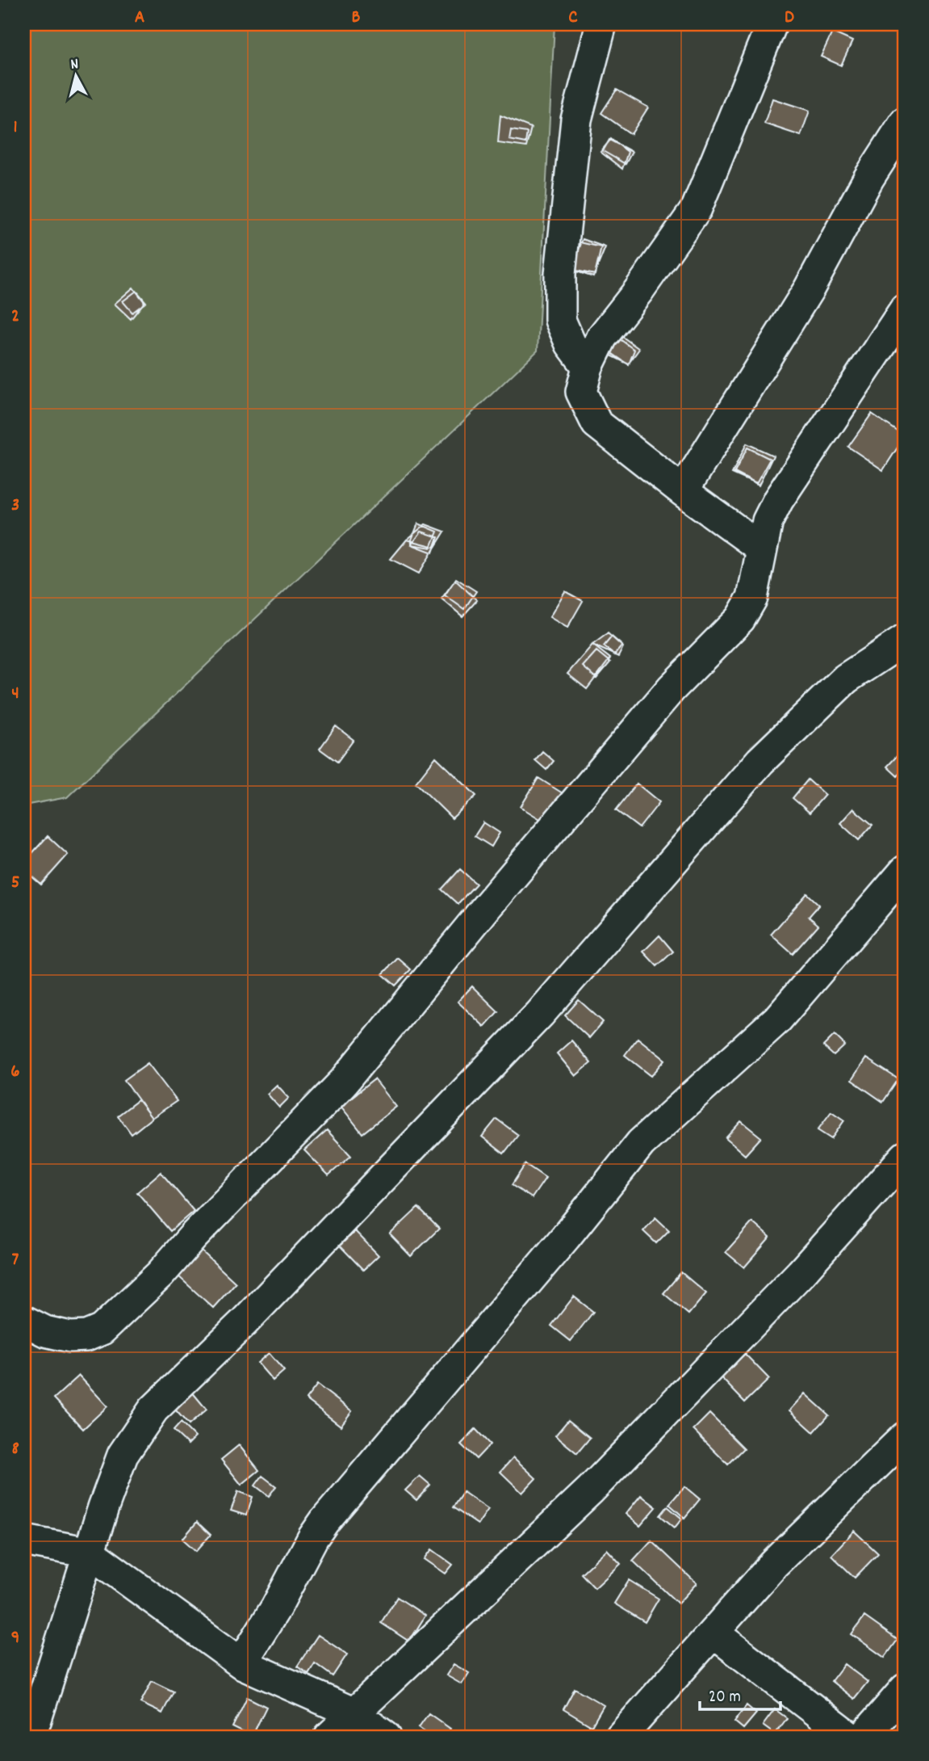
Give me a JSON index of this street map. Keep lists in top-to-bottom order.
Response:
{
  "scale_bar": "20 m",
  "north": "top",
  "grid": {
    "columns": [
      "A",
      "B",
      "C",
      "D"
    ],
    "rows": [
      "1",
      "2",
      "3",
      "4",
      "5",
      "6",
      "7",
      "8",
      "9"
    ]
  }
}
